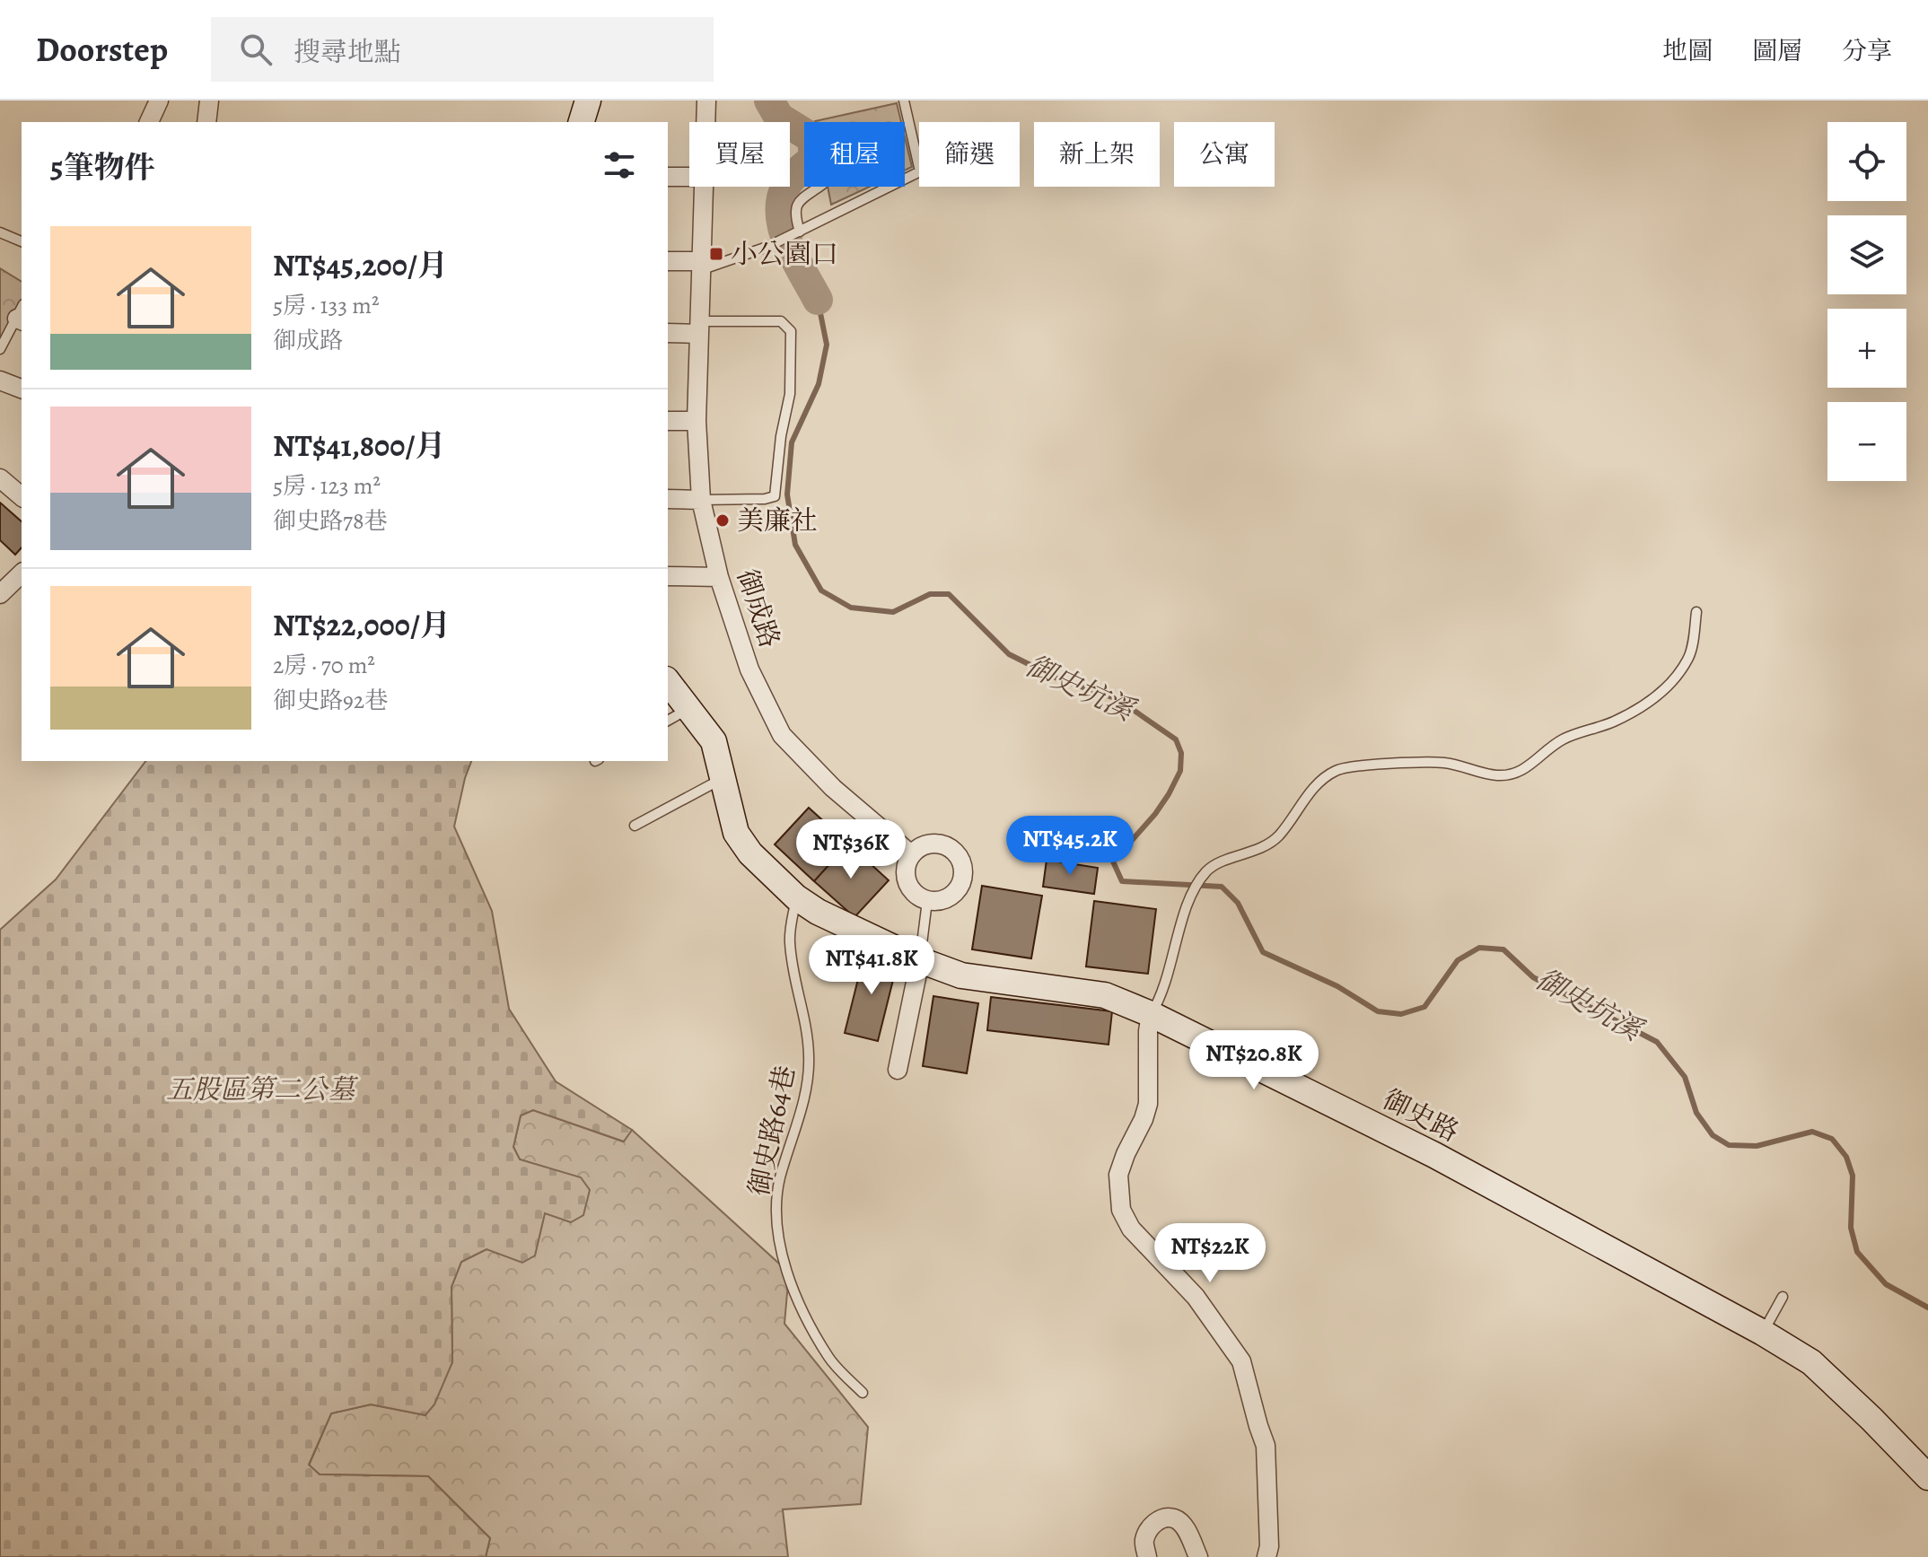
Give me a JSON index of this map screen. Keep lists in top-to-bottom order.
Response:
{
  "streets": {
    "street": ["御成路", "御史路"],
    "lane": ["御史路64巷"]
  },
  "crossings": [
    ["御史路", "御史路64巷"]
  ],
  "water": ["御史坑溪"],
  "parks": ["五股區第二公墓"],
  "places": {
    "transit": ["小公園口"],
    "other": ["美廉社"]
  },
  "page": {
    "header": "Doorstep",
    "search": "搜尋地點",
    "nav": ["地圖", "圖層", "分享"],
    "map_buttons": ["+", "−"],
    "chip": [
      "買屋",
      "租屋",
      "篩選",
      "新上架",
      "公寓"
    ],
    "heading": "5筆物件",
    "list": [
      {
        "name": "NT$45,200/月",
        "note": "5房 · 133 m² · 御成路"
      },
      {
        "name": "NT$41,800/月",
        "note": "5房 · 123 m² · 御史路78巷"
      },
      {
        "name": "NT$22,000/月",
        "note": "2房 · 70 m² · 御史路92巷"
      }
    ],
    "price": [
      "NT$45.2K",
      "NT$36K",
      "NT$41.8K",
      "NT$20.8K",
      "NT$22K"
    ]
  }
}
